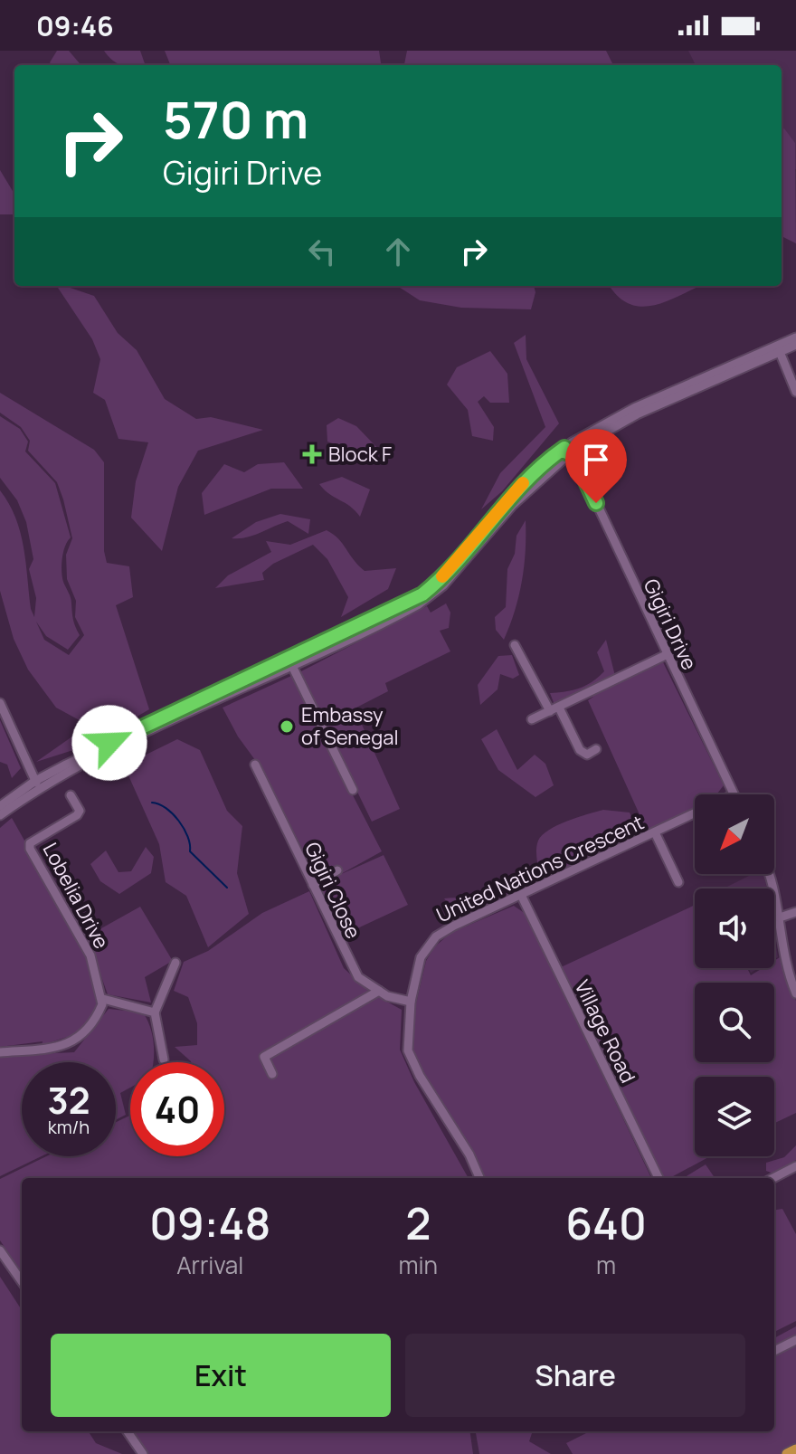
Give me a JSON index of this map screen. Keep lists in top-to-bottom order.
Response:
{
  "streets": {
    "street": [
      "Gigiri Drive",
      "United Nations Crescent",
      "Gigiri Close",
      "Lobelia Drive",
      "Village Road"
    ]
  },
  "crossings": [
    ["United Nations Crescent", "Gigiri Close"],
    ["United Nations Crescent", "Village Road"]
  ],
  "places": {
    "health": ["Block F"],
    "other": ["Embassy of Senegal"]
  },
  "north": "bottom left",
  "page": {
    "status": "09:46",
    "turn": ["570 m", "Gigiri Drive"],
    "speed": "32 km/h",
    "limit": "40",
    "eta": [
      "09:48",
      "Arrival",
      "2",
      "min",
      "640",
      "m"
    ],
    "buttons": ["Exit", "Share"]
  }
}
